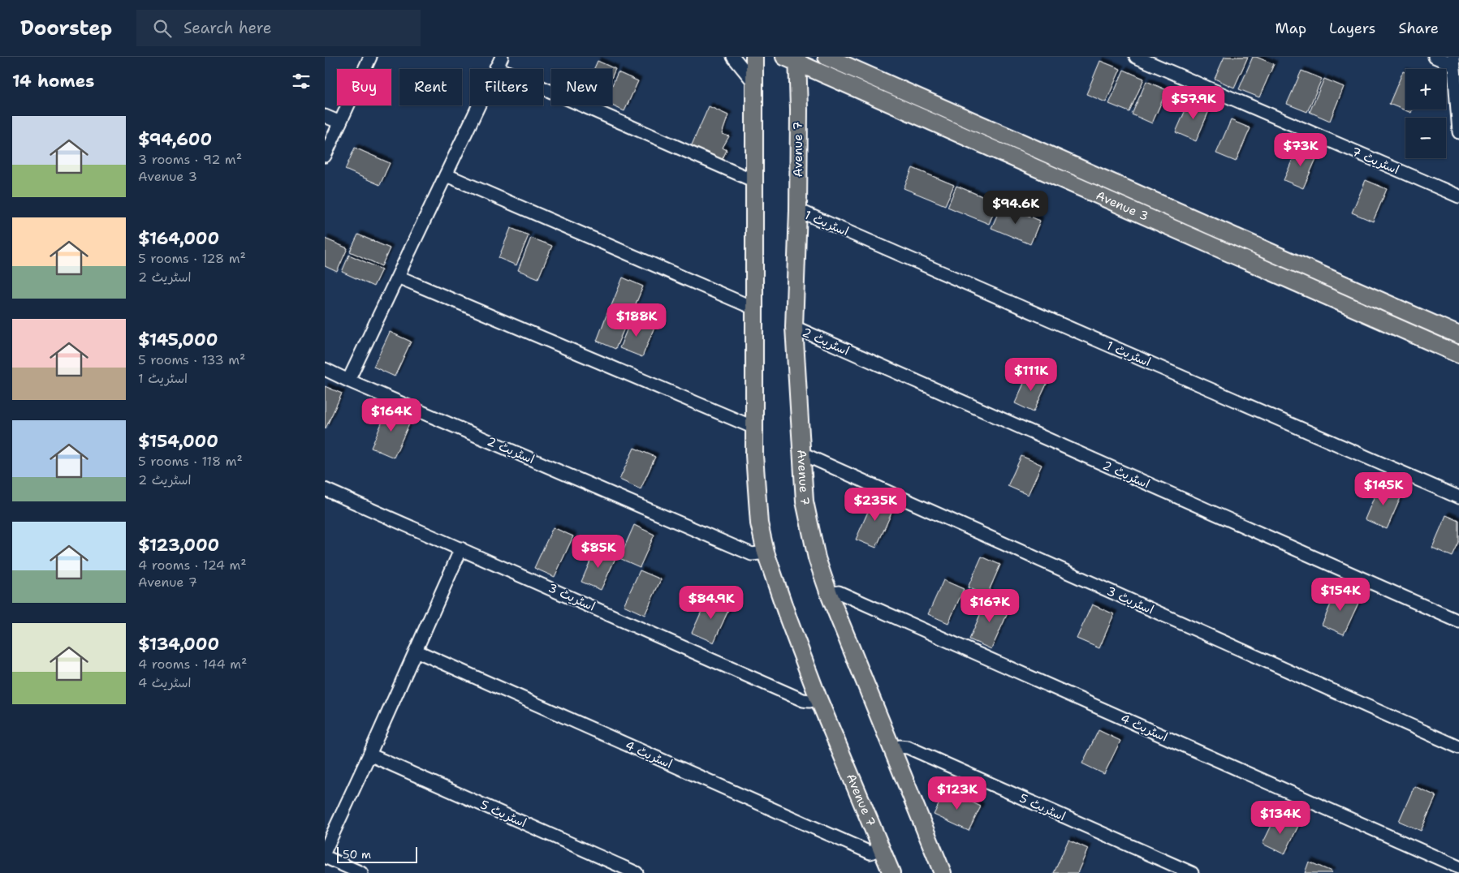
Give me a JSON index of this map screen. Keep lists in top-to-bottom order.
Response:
{
  "streets": {
    "main road": ["Avenue 7", "Avenue 3"],
    "street": [
      "اسٹریٹ 7",
      "اسٹریٹ 1",
      "اسٹریٹ 2",
      "اسٹریٹ 3",
      "اسٹریٹ 4",
      "اسٹریٹ 5"
    ]
  },
  "crossings": [
    ["Avenue 7", "Avenue 3"],
    ["Avenue 7", "اسٹریٹ 1"],
    ["Avenue 7", "اسٹریٹ 2"],
    ["Avenue 7", "اسٹریٹ 3"],
    ["Avenue 7", "اسٹریٹ 4"],
    ["Avenue 7", "اسٹریٹ 5"]
  ],
  "scale_bar": "50 m",
  "page": {
    "header": "Doorstep",
    "search": "Search here",
    "nav": ["Map", "Layers", "Share"],
    "heading": "14 homes",
    "map_buttons": ["+", "−"],
    "chip": [
      "Buy",
      "Rent",
      "Filters",
      "New"
    ],
    "price": [
      "$57.9K",
      "$73K",
      "$94.6K",
      "$188K",
      "$111K",
      "$164K",
      "$145K",
      "$235K",
      "$85K",
      "$154K",
      "$84.9K",
      "$167K",
      "$123K",
      "$134K"
    ],
    "list": [
      {
        "name": "$94,600",
        "note": "3 rooms · 92 m² · Avenue 3"
      },
      {
        "name": "$164,000",
        "note": "5 rooms · 128 m² · اسٹریٹ 2"
      },
      {
        "name": "$145,000",
        "note": "5 rooms · 133 m² · اسٹریٹ 1"
      },
      {
        "name": "$154,000",
        "note": "5 rooms · 118 m² · اسٹریٹ 2"
      },
      {
        "name": "$123,000",
        "note": "4 rooms · 124 m² · Avenue 7"
      },
      {
        "name": "$134,000",
        "note": "4 rooms · 144 m² · اسٹریٹ 4"
      }
    ],
    "scale": "50 m"
  }
}
